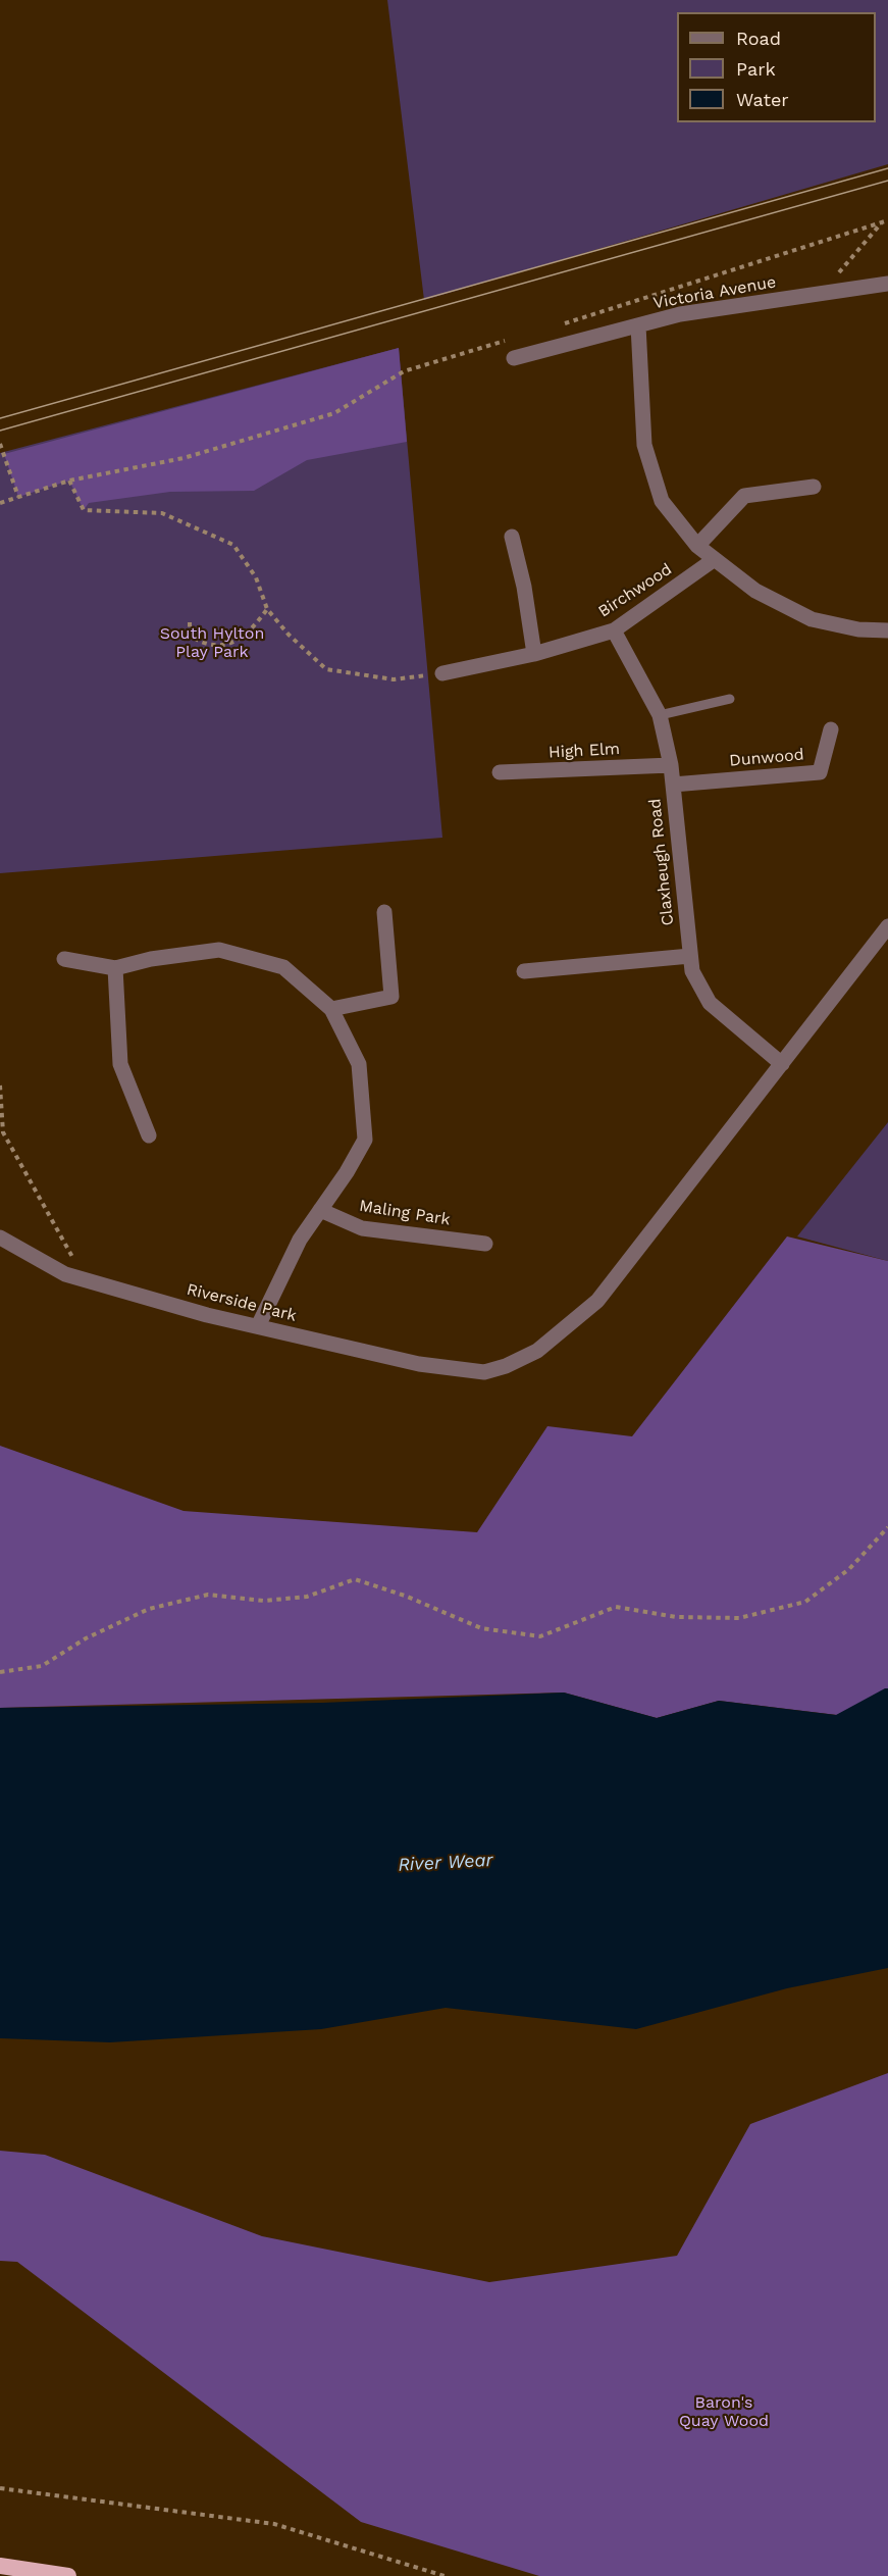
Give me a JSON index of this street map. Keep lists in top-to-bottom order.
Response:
{
  "streets": {
    "street": [
      "Victoria Avenue",
      "Birchwood",
      "High Elm",
      "Dunwood",
      "Claxheugh Road",
      "Maling Park",
      "Riverside Park"
    ]
  },
  "crossings": [
    ["Birchwood", "Claxheugh Road"],
    ["High Elm", "Claxheugh Road"],
    ["Dunwood", "Claxheugh Road"],
    ["Claxheugh Road", "Riverside Park"],
    ["Maling Park", "Riverside Park"]
  ],
  "water": ["River Wear"],
  "parks": ["South Hylton Play Park", "Baron's Quay Wood"],
  "legend": ["Road", "Park", "Water"]
}
